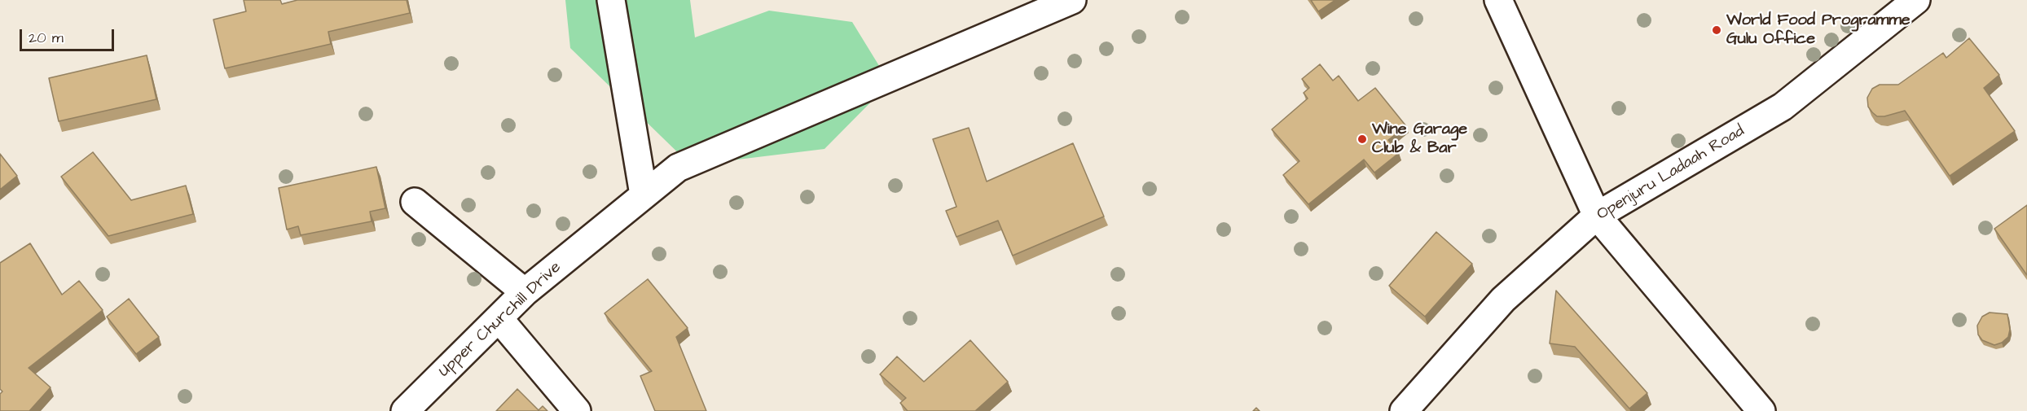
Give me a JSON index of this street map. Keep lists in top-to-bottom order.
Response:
{
  "streets": {
    "street": ["Openjuru Ladaah Road", "Upper Churchill Drive"]
  },
  "places": ["World Food Programme Gulu Office", "Wine Garage Club & Bar"],
  "scale_bar": "20 m"
}
